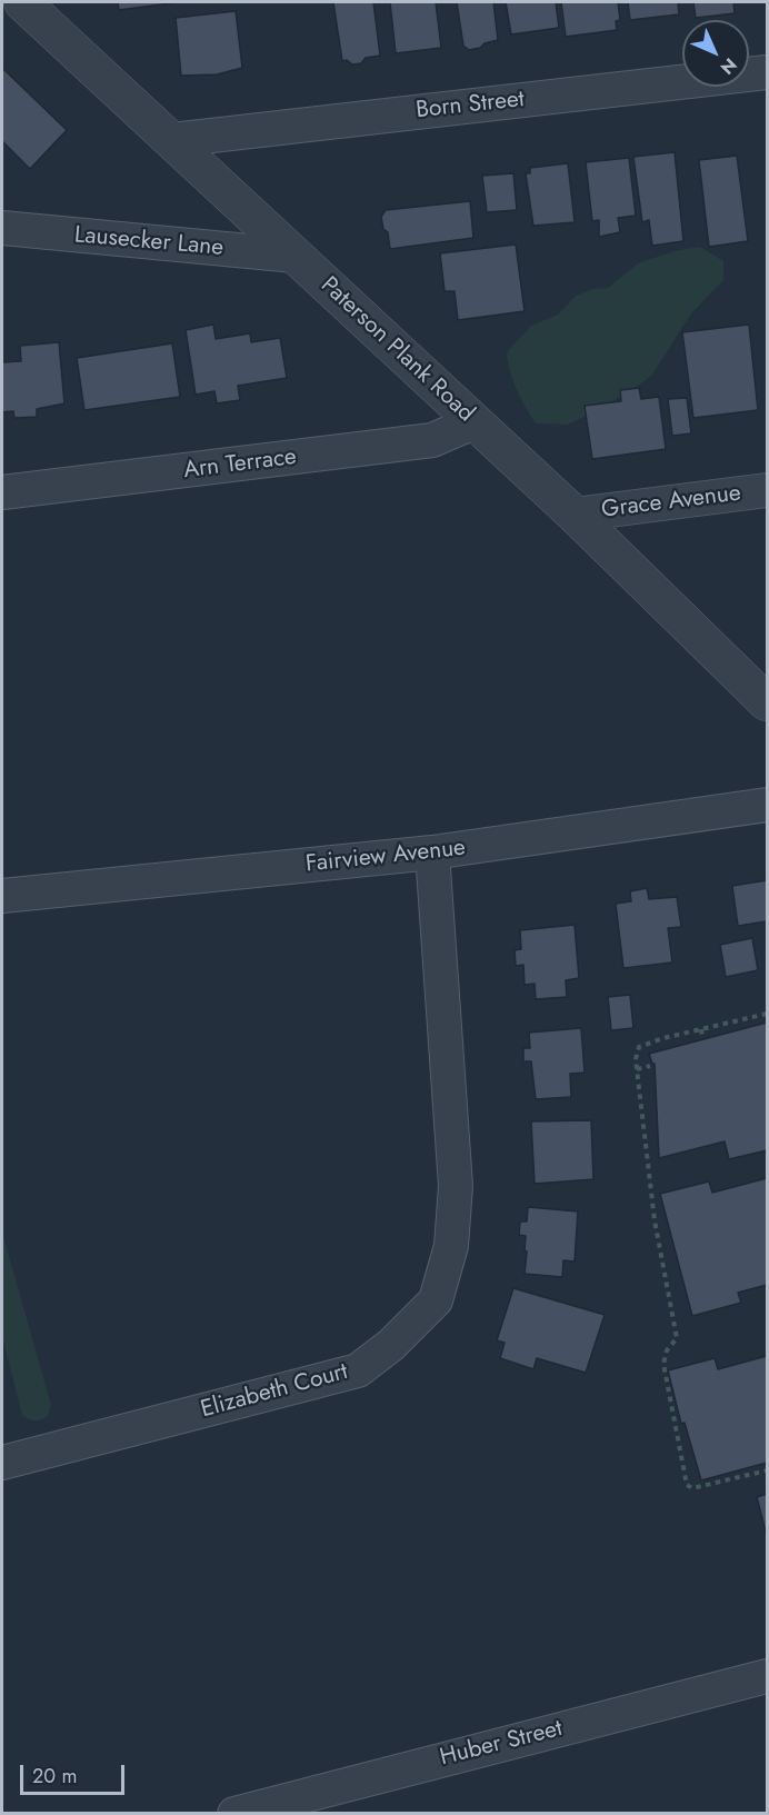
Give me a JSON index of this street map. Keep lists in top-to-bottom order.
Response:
{
  "streets": {
    "street": [
      "Born Street",
      "Lausecker Lane",
      "Paterson Plank Road",
      "Arn Terrace",
      "Grace Avenue",
      "Fairview Avenue",
      "Elizabeth Court",
      "Huber Street"
    ]
  },
  "crossings": [
    ["Born Street", "Paterson Plank Road"],
    ["Lausecker Lane", "Paterson Plank Road"],
    ["Paterson Plank Road", "Arn Terrace"],
    ["Paterson Plank Road", "Grace Avenue"],
    ["Fairview Avenue", "Elizabeth Court"]
  ],
  "scale_bar": "20 m",
  "north": "bottom right"
}
